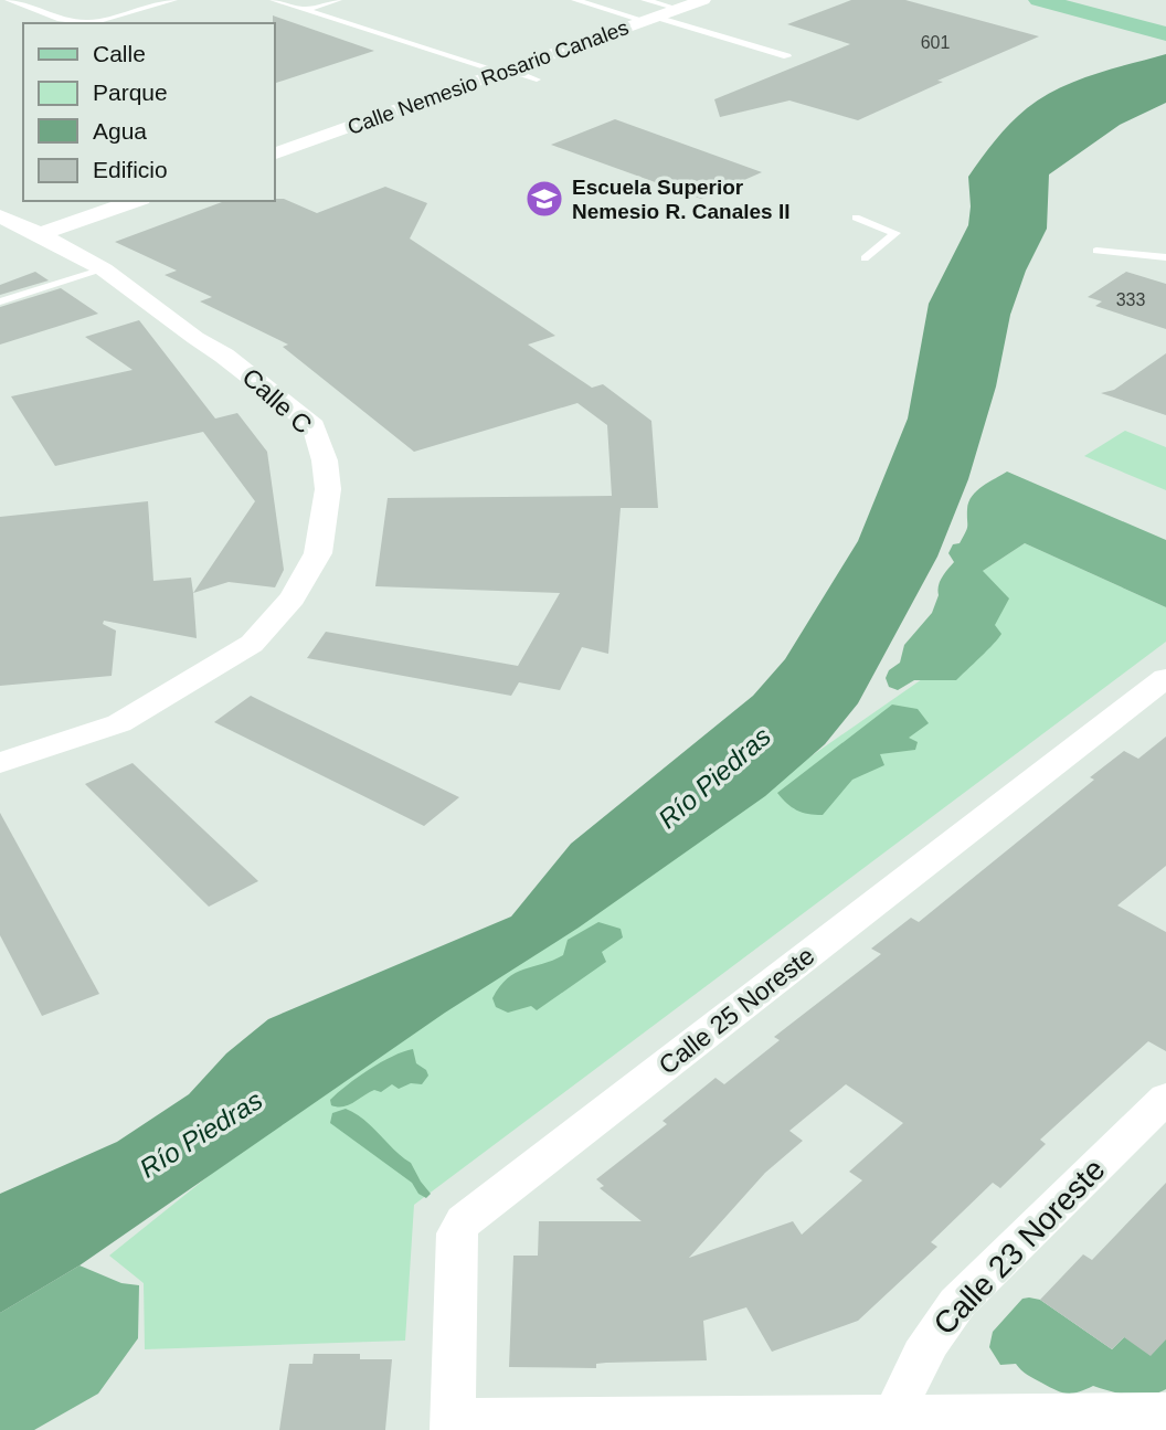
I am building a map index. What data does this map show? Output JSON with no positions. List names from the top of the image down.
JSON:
{
  "streets": {
    "street": [
      "Calle Nemesio Rosario Canales",
      "Calle C",
      "Calle 25 Noreste",
      "Calle 23 Noreste"
    ]
  },
  "water": ["Río Piedras"],
  "places": {
    "school or university": ["Escuela Superior Nemesio R. Canales II"]
  },
  "house_numbers": ["601", "333"],
  "legend": [
    "Calle",
    "Parque",
    "Agua",
    "Edificio"
  ]
}
